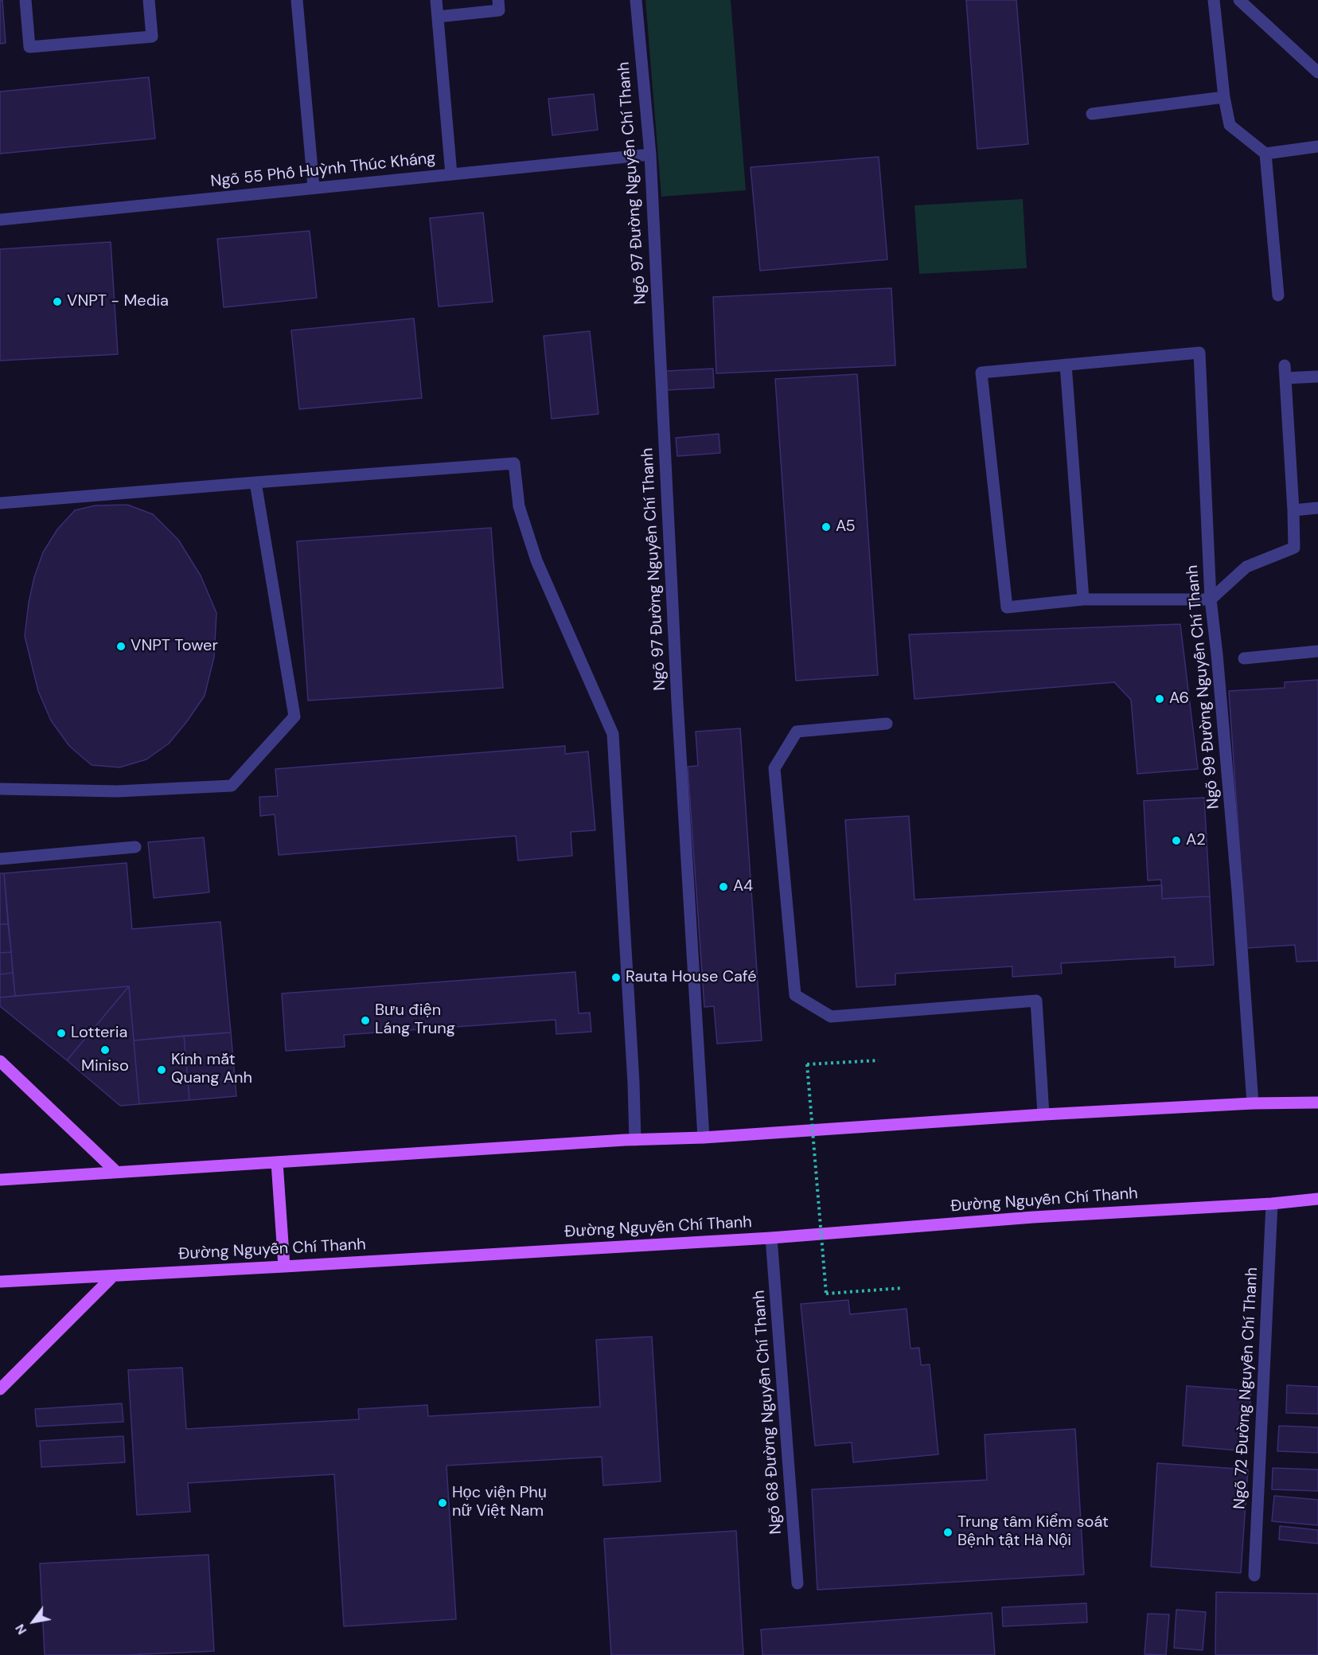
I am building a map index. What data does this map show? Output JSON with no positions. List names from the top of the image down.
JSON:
{
  "streets": {
    "main road": ["Đường Nguyễn Chí Thanh"],
    "lane": [
      "Ngõ 55 Phố Huỳnh Thúc Kháng",
      "Ngõ 97 Đường Nguyễn Chí Thanh",
      "Ngõ 99 Đường Nguyễn Chí Thanh",
      "Ngõ 72 Đường Nguyễn Chí Thanh",
      "Ngõ 68 Đường Nguyễn Chí Thanh"
    ]
  },
  "crossings": [
    ["Ngõ 55 Phố Huỳnh Thúc Kháng", "Ngõ 97 Đường Nguyễn Chí Thanh"],
    ["Đường Nguyễn Chí Thanh", "Ngõ 72 Đường Nguyễn Chí Thanh"],
    ["Đường Nguyễn Chí Thanh", "Ngõ 68 Đường Nguyễn Chí Thanh"]
  ],
  "places": [
    "VNPT - Media",
    "A5",
    "VNPT Tower",
    "A6",
    "A2",
    "A4",
    "Rauta House Café",
    "Bưu điện Láng Trung",
    "Lotteria",
    "Miniso",
    "Kính mắt Quang Anh",
    "Học viện Phụ nữ Việt Nam",
    "Trung tâm Kiểm soát Bệnh tật Hà Nội"
  ],
  "north": "bottom left"
}
